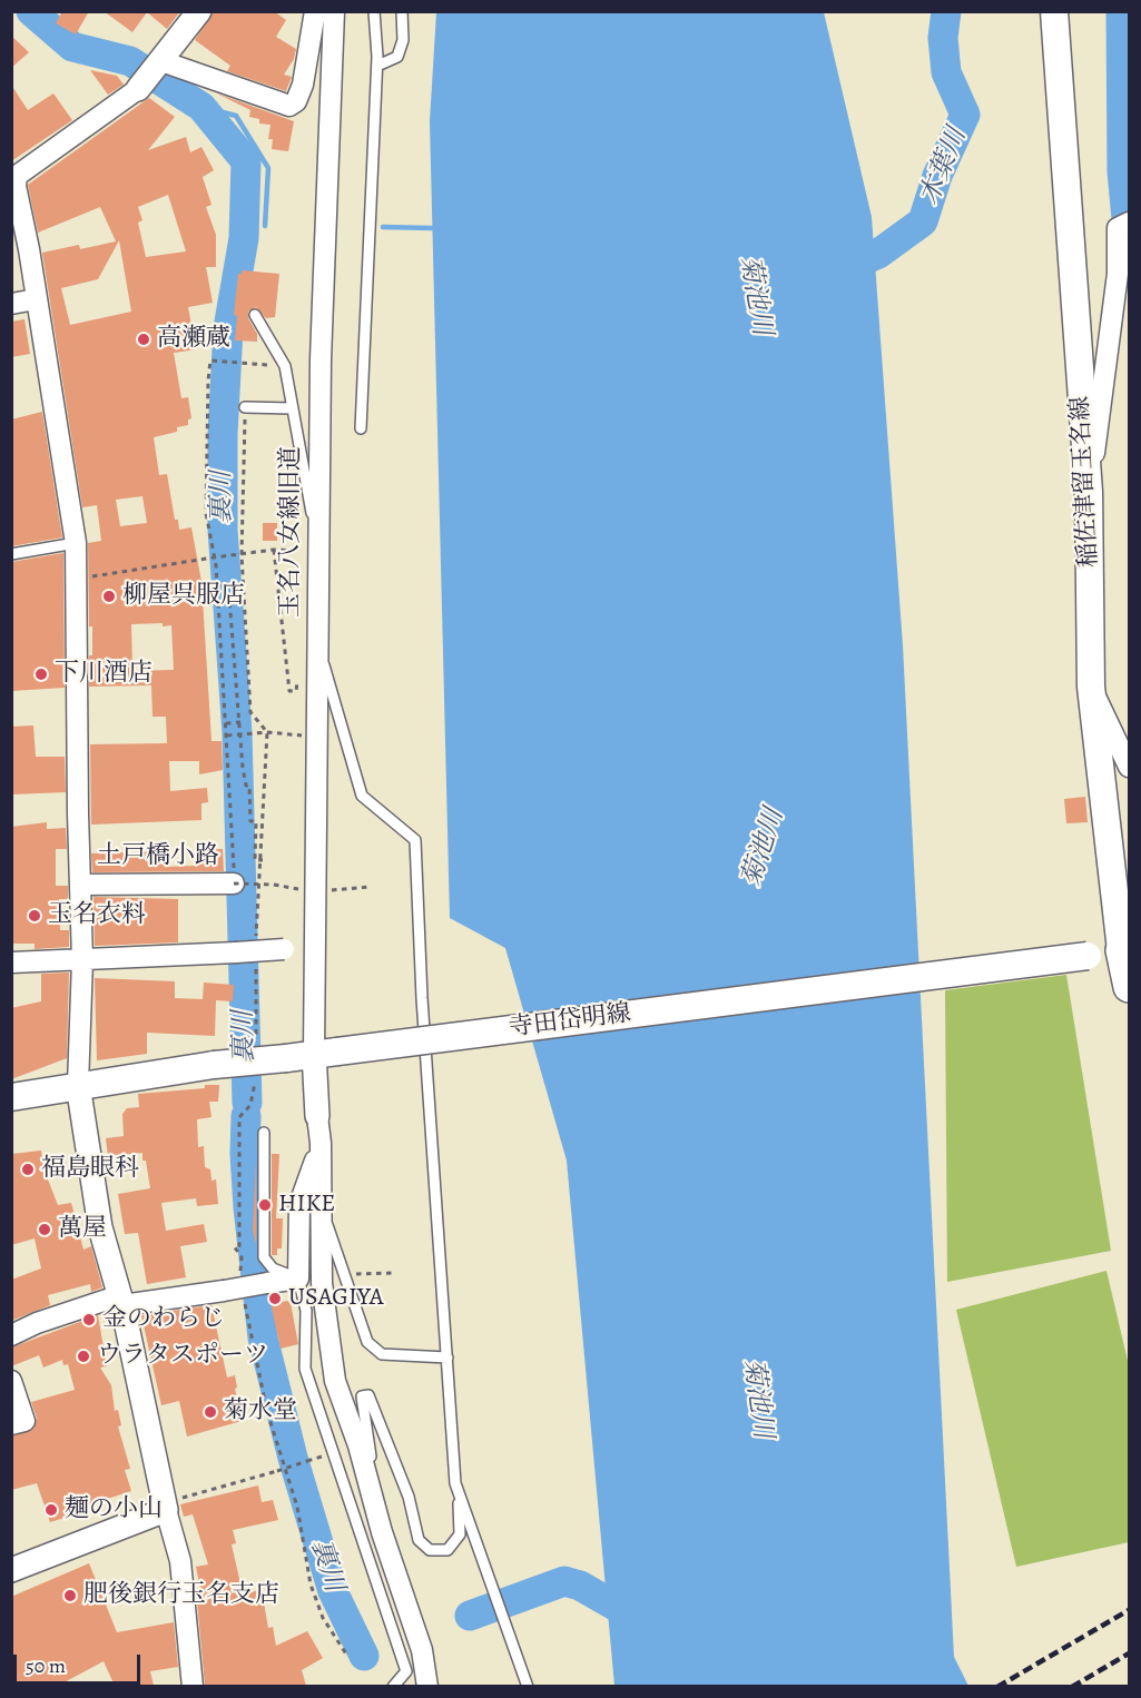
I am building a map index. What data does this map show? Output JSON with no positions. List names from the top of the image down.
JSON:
{
  "streets": {
    "main road": ["稲佐津留玉名線", "寺田岱明線"],
    "street": ["玉名八女線旧道", "土戸橋小路"]
  },
  "crossings": [
    ["稲佐津留玉名線", "寺田岱明線"],
    ["玉名八女線旧道", "寺田岱明線"]
  ],
  "water": ["木葉川", "菊池川", "裏川"],
  "places": [
    "高瀬蔵",
    "柳屋呉服店",
    "下川酒店",
    "玉名衣料",
    "福島眼科",
    "HIKE",
    "萬屋",
    "USAGIYA",
    "金のわらじ",
    "ウラタスポーツ",
    "菊水堂",
    "麺の小山",
    "肥後銀行玉名支店"
  ],
  "scale_bar": "50 m"
}
